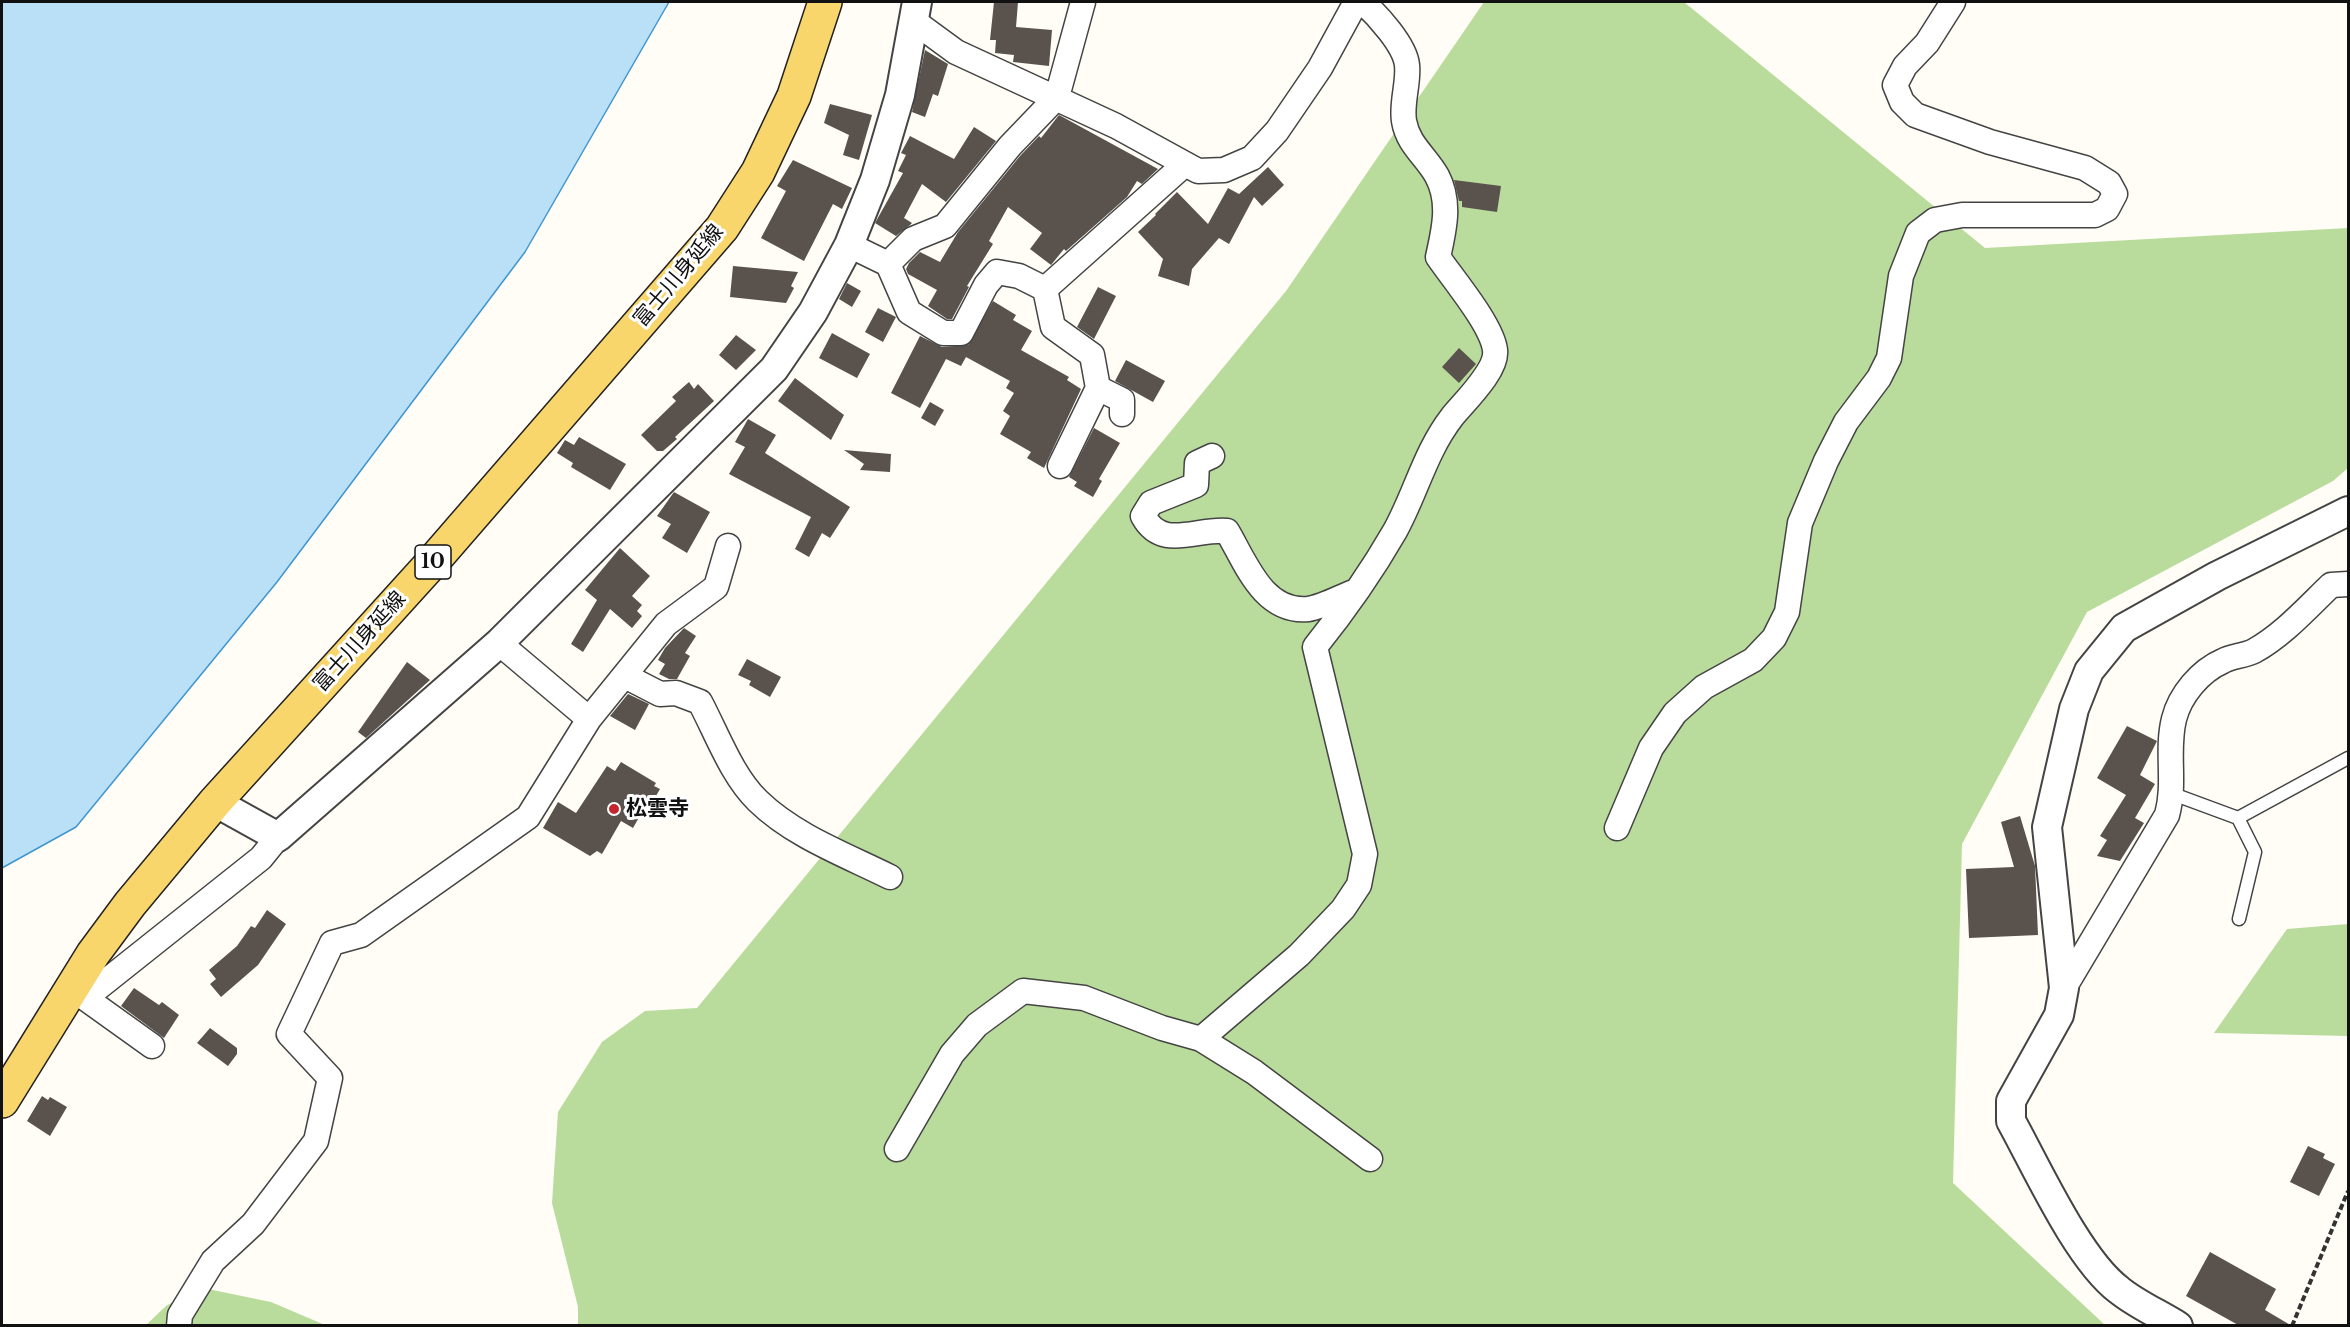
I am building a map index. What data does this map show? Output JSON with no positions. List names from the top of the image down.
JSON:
{
  "streets": {
    "main road": ["富士川身延線", "10"]
  },
  "places": ["松雲寺"]
}
